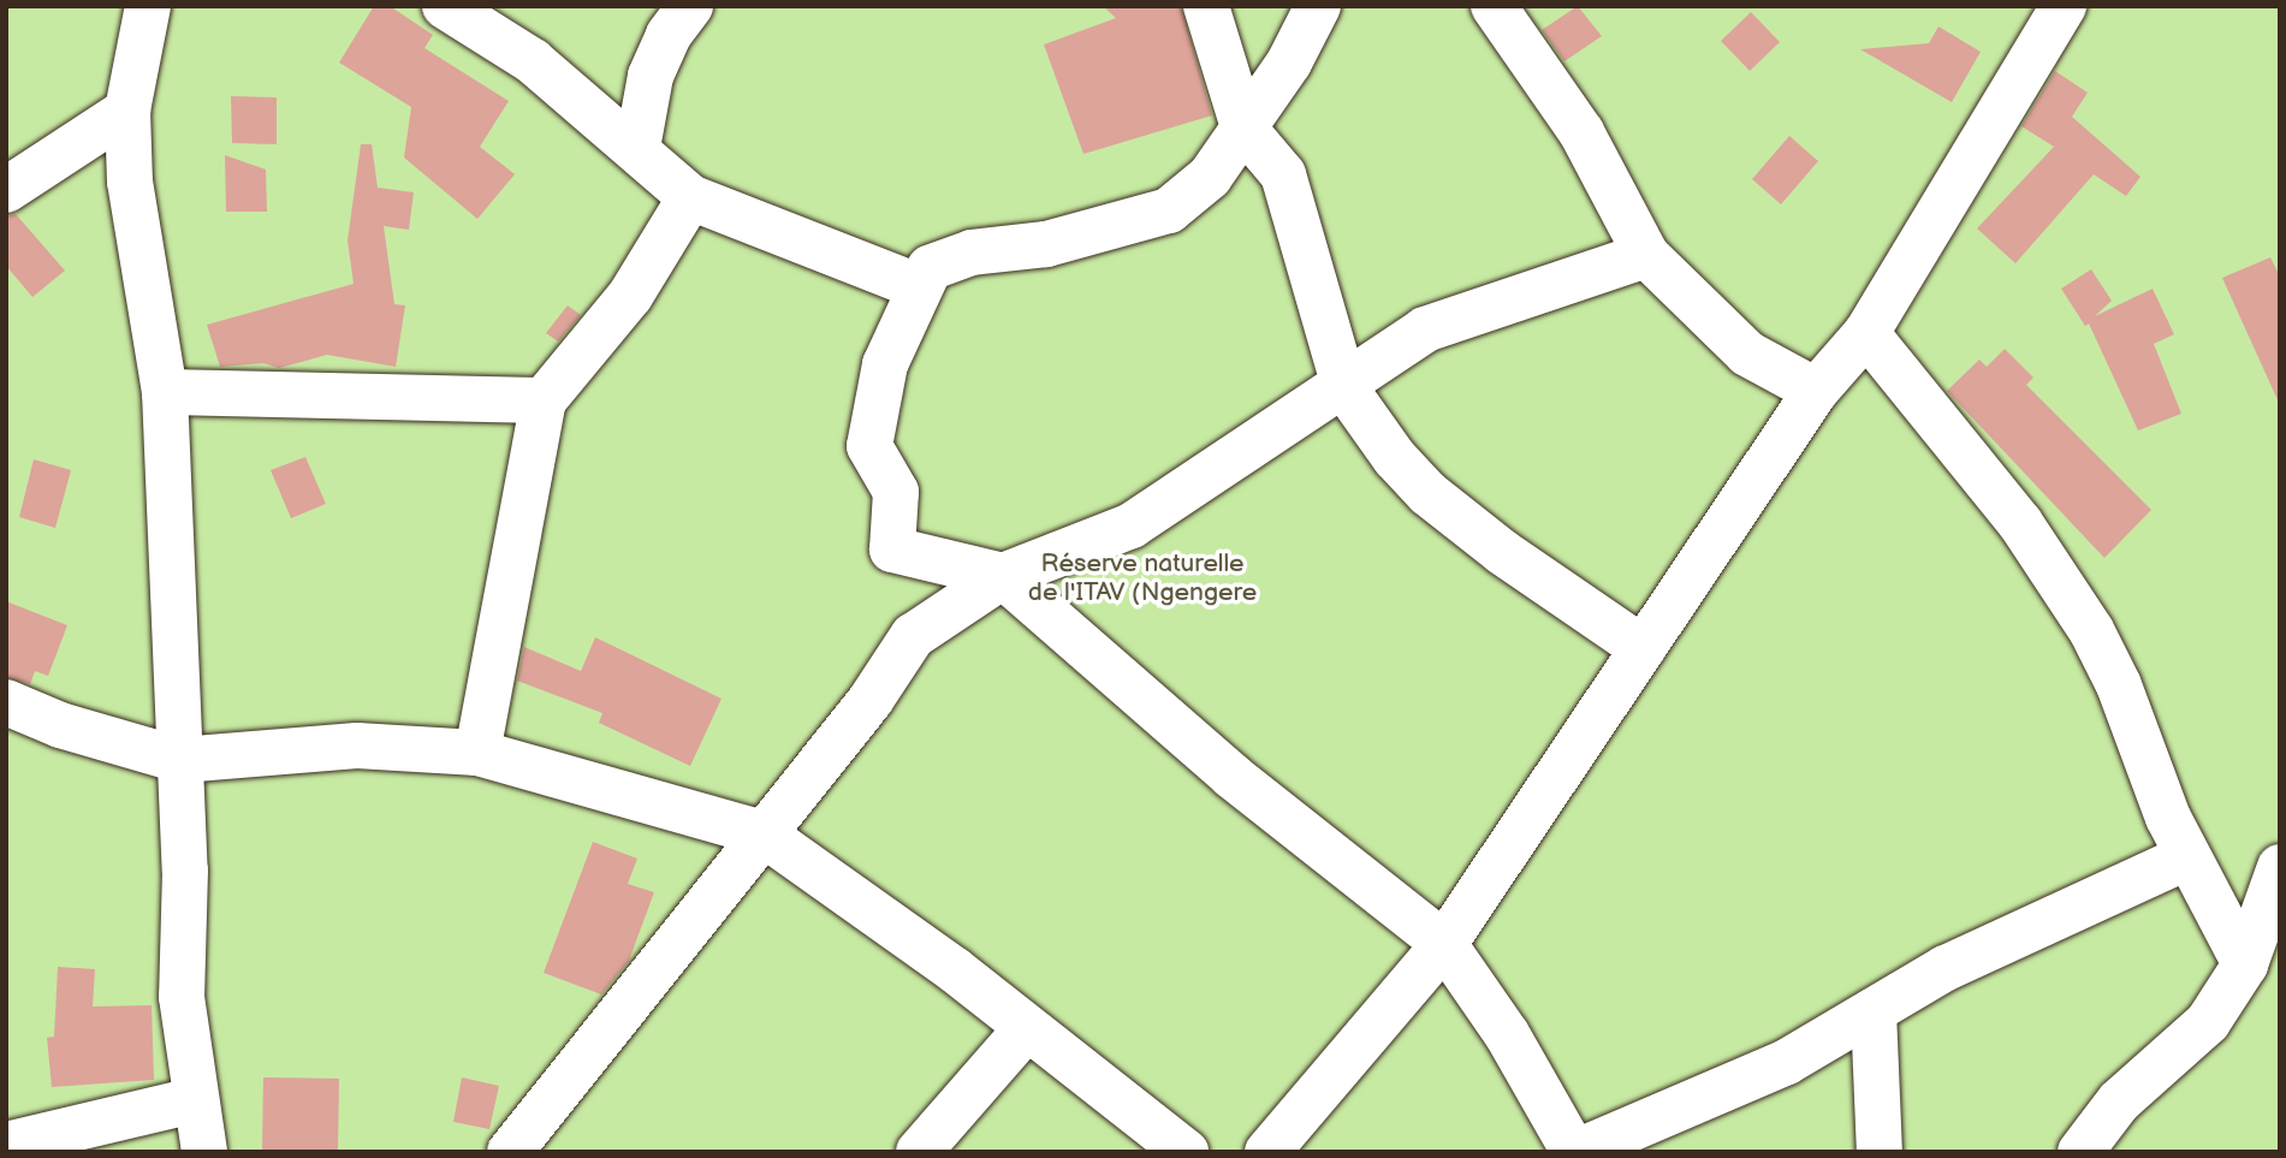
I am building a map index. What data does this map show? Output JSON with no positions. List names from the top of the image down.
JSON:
{
  "parks": ["Réserve naturelle de l'ITAV (Ngengere"]
}
